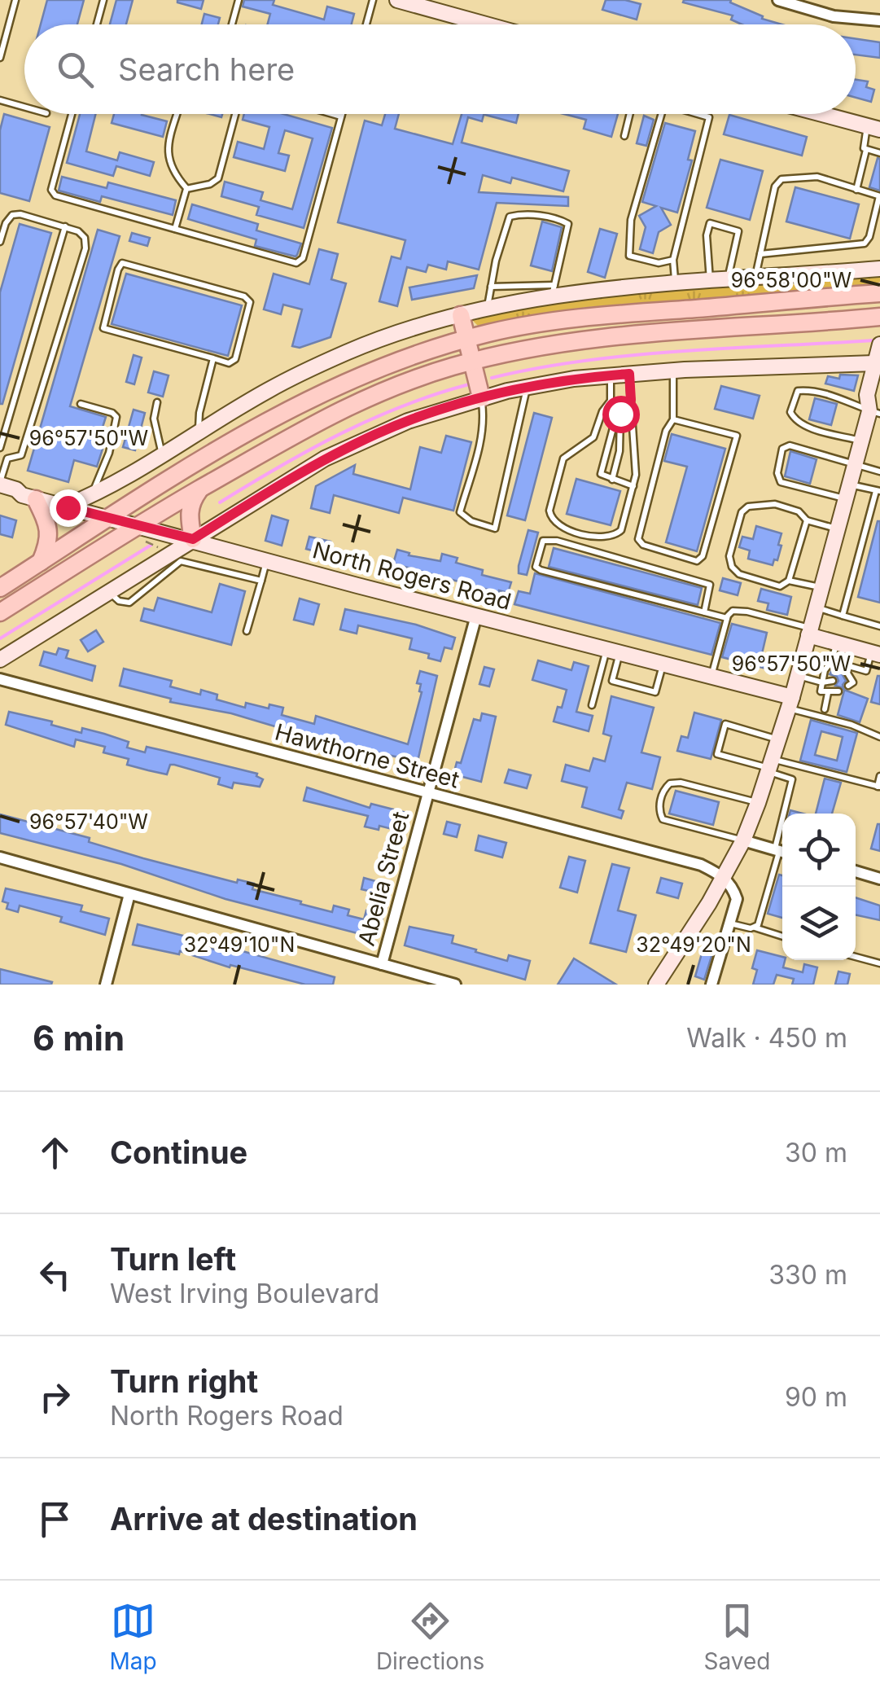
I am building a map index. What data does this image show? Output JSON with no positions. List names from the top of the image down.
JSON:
{
  "streets": {
    "street": ["North Rogers Road", "Hawthorne Street", "Abelia Street"]
  },
  "crossings": [
    ["North Rogers Road", "Abelia Street"],
    ["Hawthorne Street", "Abelia Street"]
  ],
  "page": {
    "search": "Search here",
    "heading": ["6 min", "Walk · 450 m"],
    "list": [
      ["Continue", "30 m"],
      ["Turn left", "West Irving Boulevard", "330 m"],
      ["Turn right", "North Rogers Road", "90 m"],
      "Arrive at destination"
    ],
    "nav": ["Map", "Directions", "Saved"]
  },
  "coordinates": [
    "96°58'00\"W",
    "96°57'50\"W",
    "96°57'40\"W",
    "32°49'10\"N",
    "32°49'20\"N"
  ]
}
